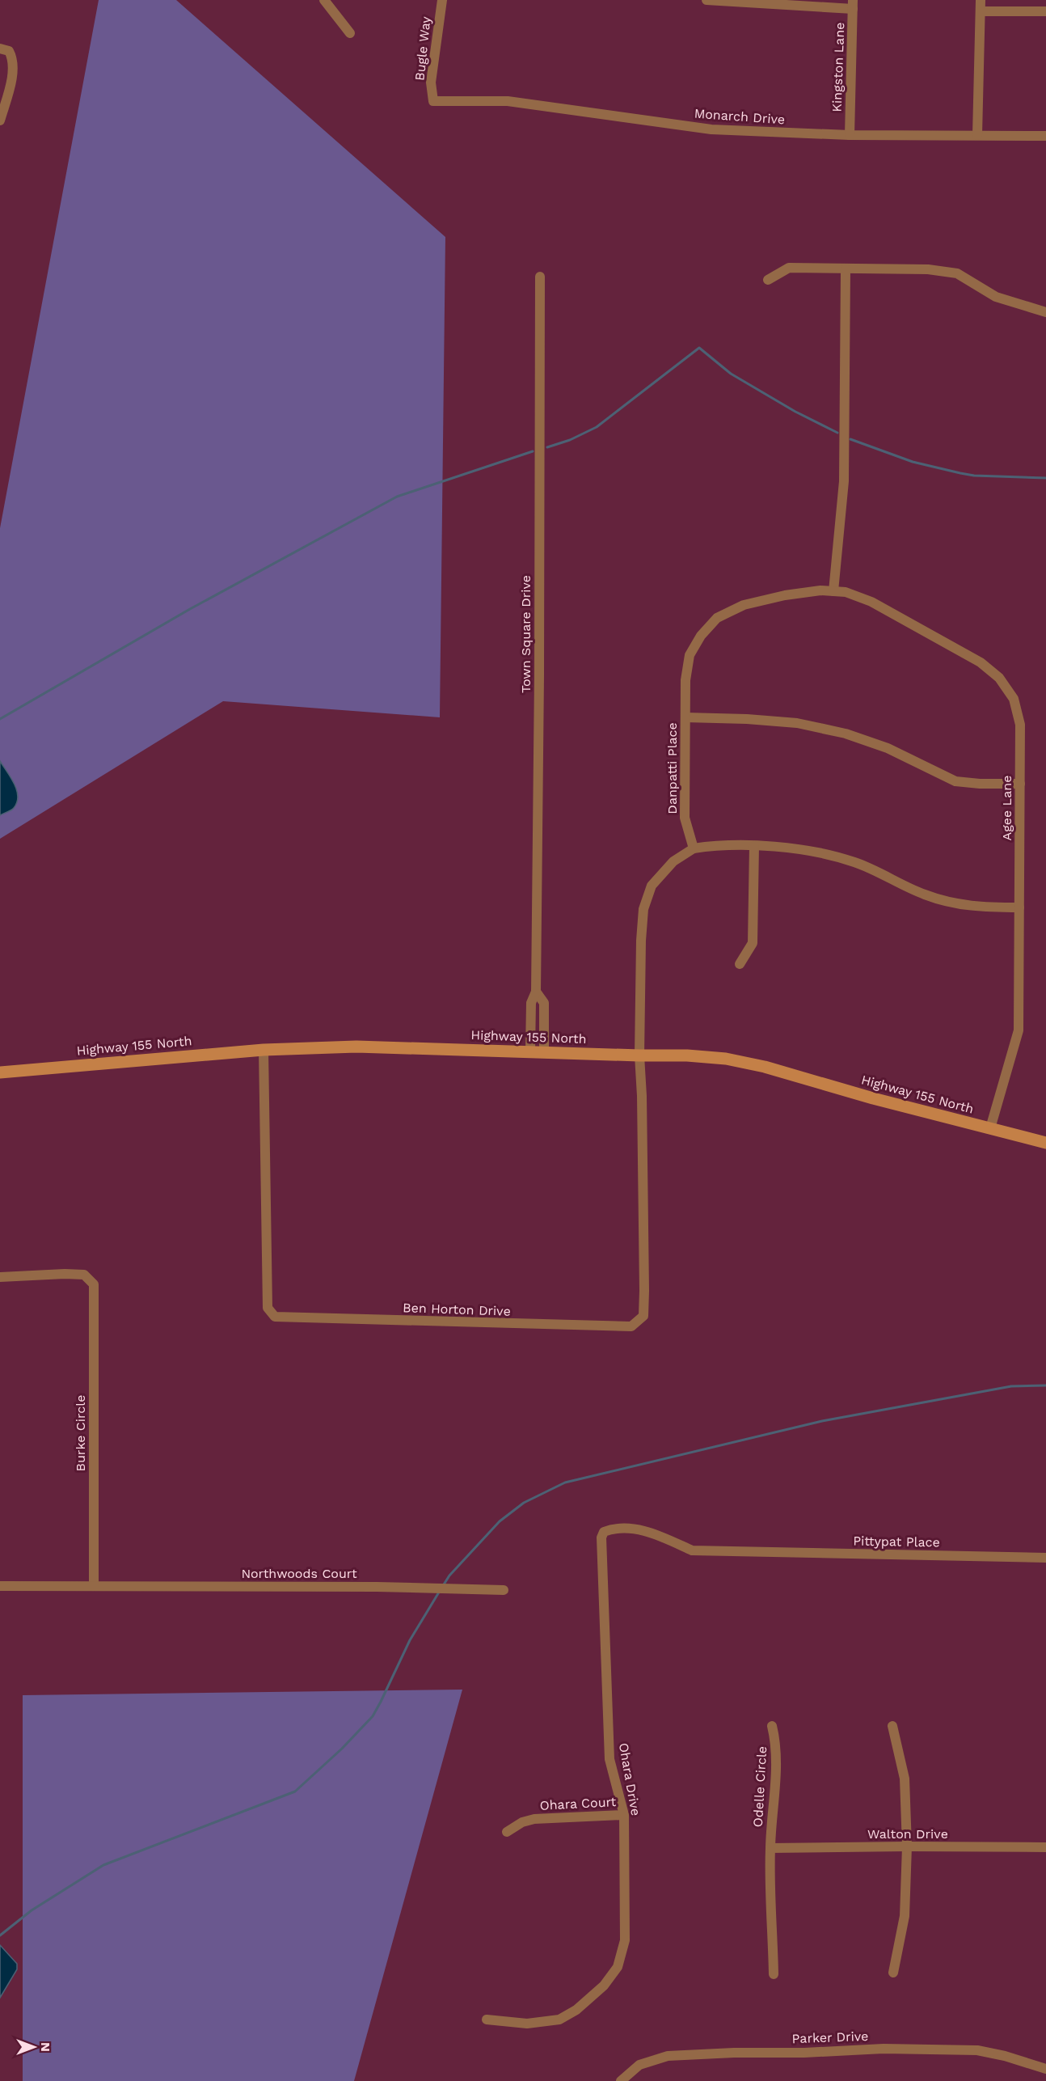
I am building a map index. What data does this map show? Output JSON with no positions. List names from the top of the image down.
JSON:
{
  "streets": {
    "main road": ["Highway 155 North"],
    "street": [
      "Bugle Way",
      "Kingston Lane",
      "Monarch Drive",
      "Town Square Drive",
      "Danpatti Place",
      "Agee Lane",
      "Ben Horton Drive",
      "Burke Circle",
      "Pittypat Place",
      "Northwoods Court",
      "Ohara Drive",
      "Odelle Circle",
      "Ohara Court",
      "Walton Drive",
      "Parker Drive"
    ]
  },
  "crossings": [
    ["Bugle Way", "Monarch Drive"],
    ["Kingston Lane", "Monarch Drive"],
    ["Town Square Drive", "Highway 155 North"],
    ["Danpatti Place", "Agee Lane"],
    ["Agee Lane", "Highway 155 North"],
    ["Highway 155 North", "Ben Horton Drive"],
    ["Burke Circle", "Northwoods Court"],
    ["Pittypat Place", "Ohara Drive"],
    ["Ohara Drive", "Ohara Court"],
    ["Odelle Circle", "Walton Drive"]
  ],
  "north": "right"
}
